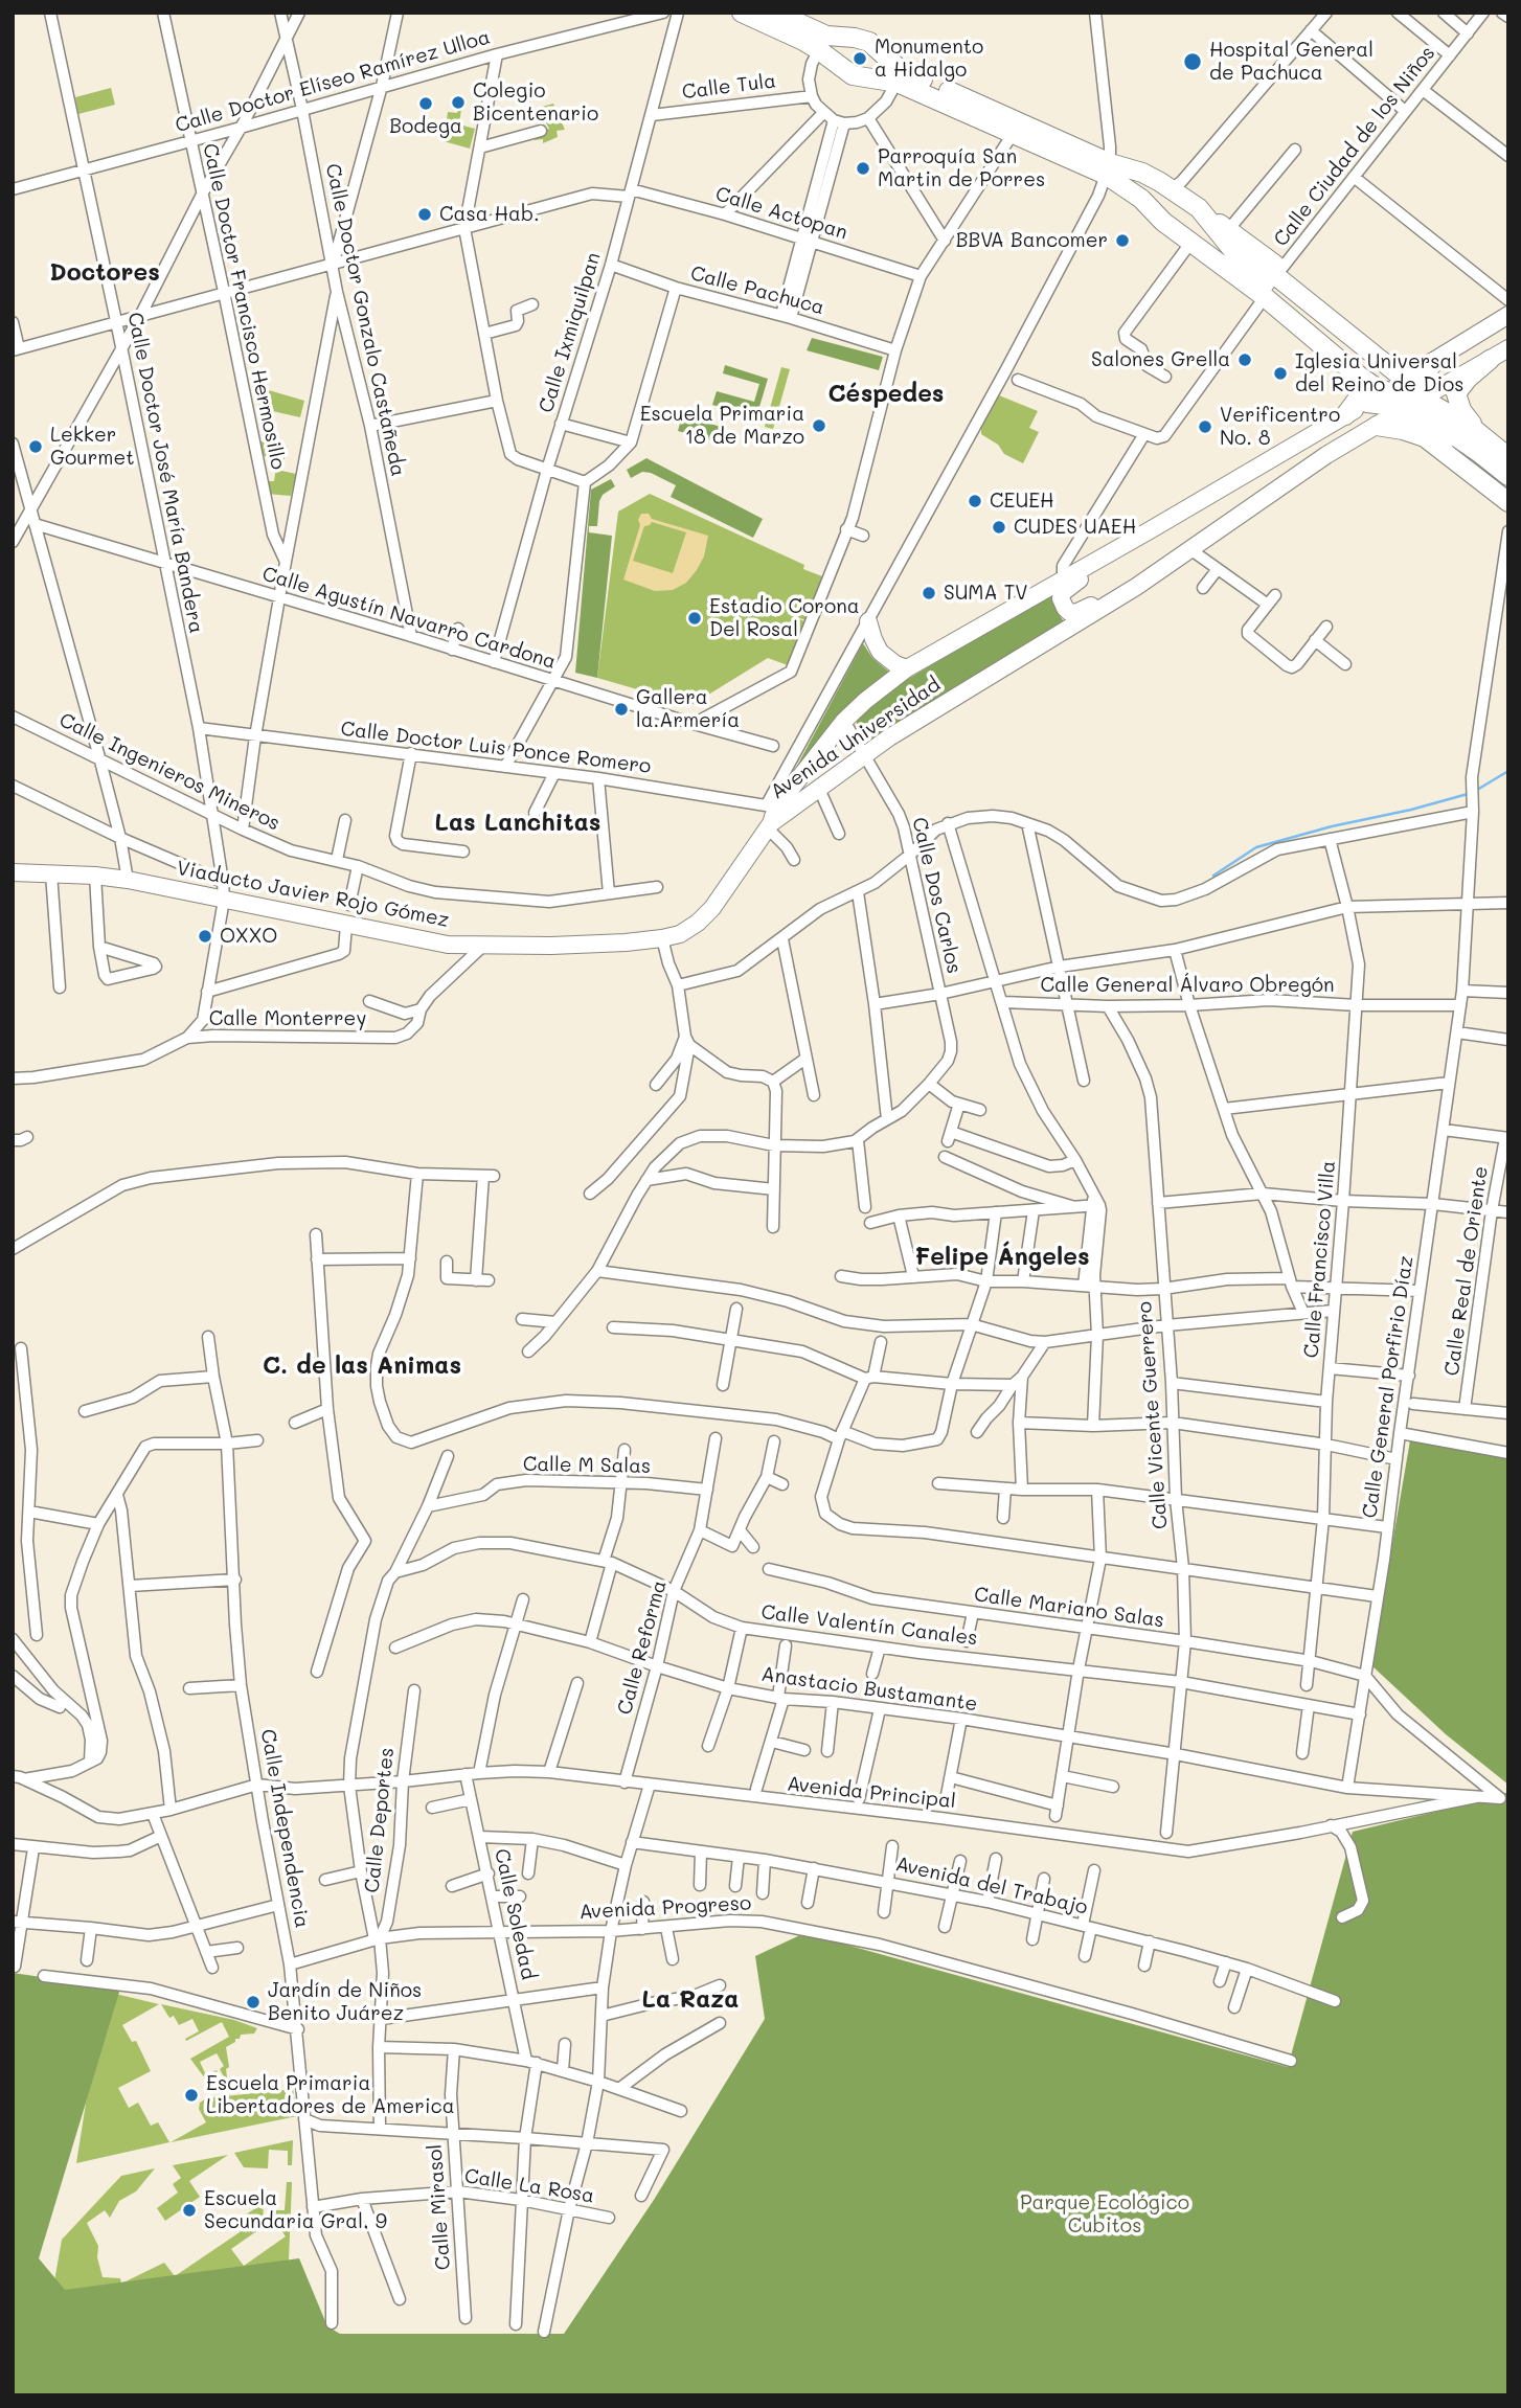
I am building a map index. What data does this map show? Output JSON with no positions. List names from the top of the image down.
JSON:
{
  "streets": {
    "main road": ["Avenida Universidad", "Viaducto Javier Rojo Gómez"],
    "street": [
      "Calle Doctor Elíseo Ramírez Ulloa",
      "Calle Tula",
      "Calle Ciudad de los Niños",
      "Calle Actopan",
      "Calle Pachuca",
      "Calle Doctor Francisco Hermosillo",
      "Calle Doctor Gonzalo Castañeda",
      "Calle Ixmiquilpan",
      "Calle Doctor José María Bandera",
      "Calle Agustín Navarro Cardona",
      "Calle Doctor Luis Ponce Romero",
      "Calle Ingenieros Mineros",
      "Calle Dos Carlos",
      "Calle General Álvaro Obregón",
      "Calle Monterrey",
      "Calle Francisco Villa",
      "Calle Real de Oriente",
      "Calle General Porfirio Díaz",
      "Calle Vicente Guerrero",
      "Calle M Salas",
      "Calle Mariano Salas",
      "Calle Valentín Canales",
      "Calle Reforma",
      "Anastacio Bustamante",
      "Avenida Principal",
      "Calle Deportes",
      "Calle Independencia",
      "Avenida del Trabajo",
      "Avenida Progreso",
      "Calle Soledad",
      "Calle La Rosa",
      "Calle Mirasol"
    ]
  },
  "crossings": [
    ["Calle Doctor Elíseo Ramírez Ulloa", "Calle Doctor Francisco Hermosillo"],
    ["Calle Doctor Elíseo Ramírez Ulloa", "Calle Doctor Gonzalo Castañeda"],
    ["Calle Doctor Elíseo Ramírez Ulloa", "Calle Doctor José María Bandera"],
    ["Calle Tula", "Calle Ixmiquilpan"],
    ["Calle Actopan", "Calle Doctor Francisco Hermosillo"],
    ["Calle Actopan", "Calle Doctor Gonzalo Castañeda"],
    ["Calle Actopan", "Calle Ixmiquilpan"],
    ["Calle Actopan", "Calle Doctor José María Bandera"],
    ["Calle Pachuca", "Calle Ixmiquilpan"],
    ["Calle Doctor Gonzalo Castañeda", "Calle Agustín Navarro Cardona"],
    ["Calle Ixmiquilpan", "Calle Agustín Navarro Cardona"],
    ["Calle Doctor José María Bandera", "Calle Agustín Navarro Cardona"],
    ["Calle Doctor José María Bandera", "Calle Doctor Luis Ponce Romero"],
    ["Calle Doctor José María Bandera", "Calle Ingenieros Mineros"],
    ["Calle Doctor José María Bandera", "Viaducto Javier Rojo Gómez"],
    ["Calle Doctor José María Bandera", "Calle Monterrey"],
    ["Avenida Universidad", "Calle Doctor Luis Ponce Romero"],
    ["Avenida Universidad", "Viaducto Javier Rojo Gómez"],
    ["Avenida Universidad", "Calle Dos Carlos"],
    ["Calle Doctor Luis Ponce Romero", "Viaducto Javier Rojo Gómez"],
    ["Viaducto Javier Rojo Gómez", "Calle Monterrey"],
    ["Calle General Álvaro Obregón", "Calle Francisco Villa"],
    ["Calle General Álvaro Obregón", "Calle General Porfirio Díaz"],
    ["Calle General Álvaro Obregón", "Calle Vicente Guerrero"],
    ["Calle Francisco Villa", "Calle Mariano Salas"],
    ["Calle General Porfirio Díaz", "Calle Mariano Salas"],
    ["Calle General Porfirio Díaz", "Calle Valentín Canales"],
    ["Calle General Porfirio Díaz", "Anastacio Bustamante"],
    ["Calle General Porfirio Díaz", "Avenida Principal"],
    ["Calle Vicente Guerrero", "Calle Mariano Salas"],
    ["Calle Vicente Guerrero", "Calle Valentín Canales"],
    ["Calle Vicente Guerrero", "Anastacio Bustamante"],
    ["Calle M Salas", "Calle Reforma"],
    ["Calle Mariano Salas", "Avenida Principal"],
    ["Calle Valentín Canales", "Calle Reforma"],
    ["Calle Reforma", "Anastacio Bustamante"],
    ["Calle Reforma", "Avenida Principal"],
    ["Anastacio Bustamante", "Avenida Principal"],
    ["Avenida Principal", "Calle Deportes"],
    ["Avenida Principal", "Calle Independencia"],
    ["Avenida Principal", "Calle Soledad"],
    ["Calle Deportes", "Avenida Progreso"],
    ["Calle Independencia", "Avenida Progreso"],
    ["Calle Independencia", "Calle La Rosa"],
    ["Avenida Progreso", "Calle Soledad"],
    ["Calle Soledad", "Calle La Rosa"],
    ["Calle La Rosa", "Calle Mirasol"]
  ],
  "districts": [
    "Doctores",
    "Céspedes",
    "Las Lanchitas",
    "Felipe Ángeles",
    "C. de las Animas",
    "La Raza"
  ],
  "parks": ["Parque Ecológico Cubitos"],
  "places": [
    "Monumento a Hidalgo",
    "Hospital General de Pachuca",
    "Colegio Bicentenario",
    "Bodega",
    "Parroquía San Martin de Porres",
    "Casa Hab.",
    "BBVA Bancomer",
    "Salones Grella",
    "Iglesia Universal del Reino de Dios",
    "Escuela Primaria 18 de Marzo",
    "Verificentro No. 8",
    "Lekker Gourmet",
    "CEUEH",
    "CUDES UAEH",
    "SUMA TV",
    "Estadio Corona Del Rosal",
    "Gallera la.Armería",
    "OXXO",
    "Jardín de Niños Benito Juárez",
    "Escuela Primaria Libertadores de America",
    "Escuela Secundaria Gral. 9"
  ]
}
